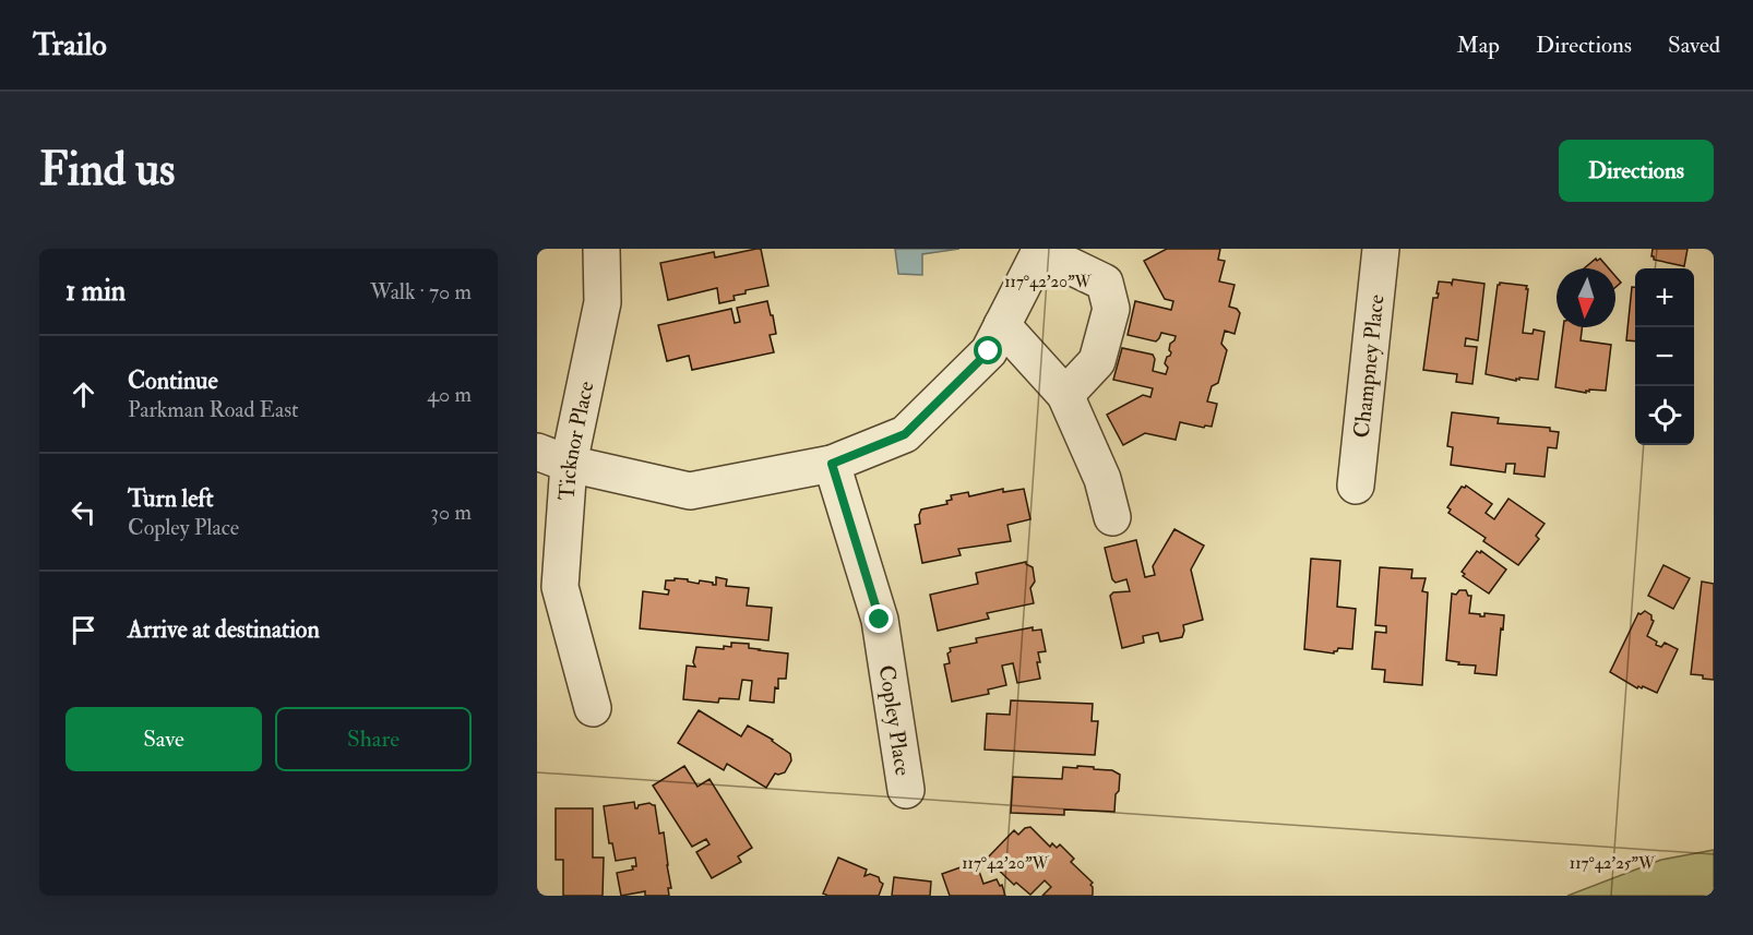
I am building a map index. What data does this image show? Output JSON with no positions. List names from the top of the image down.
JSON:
{
  "streets": {
    "street": ["Champney Place", "Ticknor Place", "Copley Place"]
  },
  "north": "bottom",
  "page": {
    "header": "Trailo",
    "nav": ["Map", "Directions", "Saved"],
    "buttons": [
      "Directions",
      ["Save", "Share"]
    ],
    "title": "Find us",
    "heading": ["1 min", "Walk · 70 m"],
    "map_buttons": ["+", "−"],
    "list": [
      ["Continue", "Parkman Road East", "40 m"],
      ["Turn left", "Copley Place", "30 m"],
      "Arrive at destination"
    ]
  },
  "coordinates": ["117°42'20\"W", "117°42'25\"W"]
}
